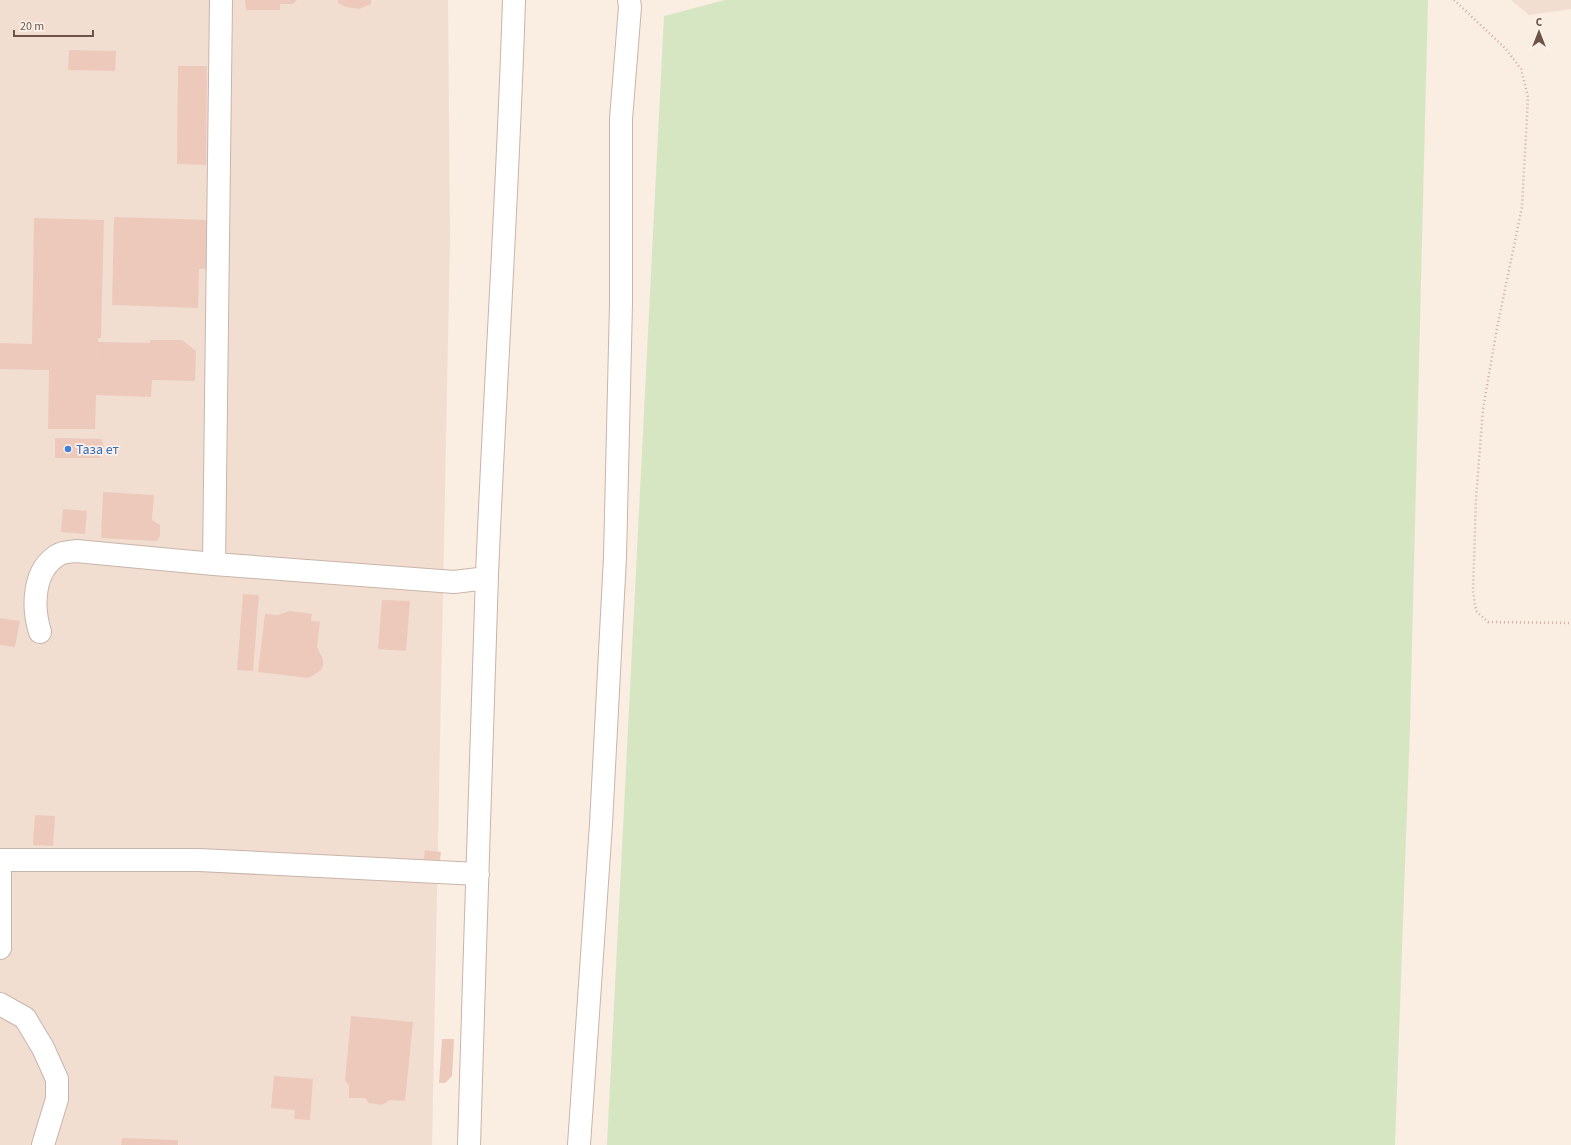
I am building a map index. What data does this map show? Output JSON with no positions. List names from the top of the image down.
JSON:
{
  "places": ["Таза ет"],
  "scale_bar": "20 m",
  "north": "top"
}
